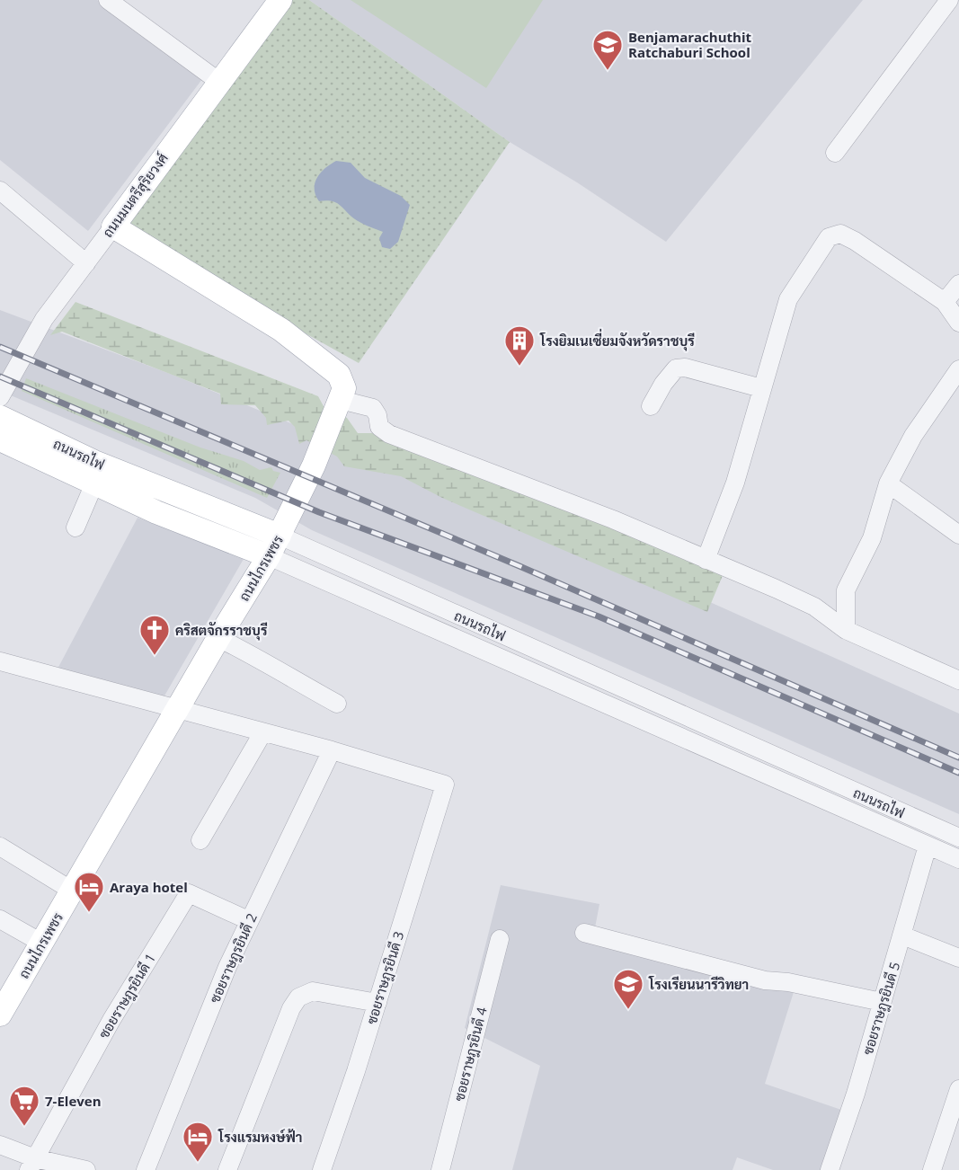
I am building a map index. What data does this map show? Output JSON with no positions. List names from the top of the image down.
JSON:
{
  "streets": {
    "main road": ["ถนนมนตรีสุริยวงศ์", "ถนนรถไฟ", "ถนนไกรเพชร"],
    "street": [
      "ซอยราษฎรยินดี 2",
      "ซอยราษฎรยินดี 3",
      "ซอยราษฎรยินดี 1",
      "ซอยราษฎรยินดี 5",
      "ซอยราษฎรยินดี 4"
    ]
  },
  "crossings": [
    ["ถนนมนตรีสุริยวงศ์", "ถนนไกรเพชร"],
    ["ถนนรถไฟ", "ถนนไกรเพชร"],
    ["ถนนรถไฟ", "ซอยราษฎรยินดี 5"],
    ["ซอยราษฎรยินดี 2", "ซอยราษฎรยินดี 3"],
    ["ซอยราษฎรยินดี 2", "ซอยราษฎรยินดี 1"]
  ],
  "places": {
    "school or university": ["Benjamarachuthit Ratchaburi School", "โรงเรียนนารีวิทยา"],
    "building": ["โรงยิมเนเซี่ยมจังหวัดราชบุรี"],
    "church": ["คริสตจักรราชบุรี"],
    "hotel": ["Araya hotel", "โรงแรมหงษ์ฟ้า"],
    "supermarket": ["7-Eleven"]
  }
}
